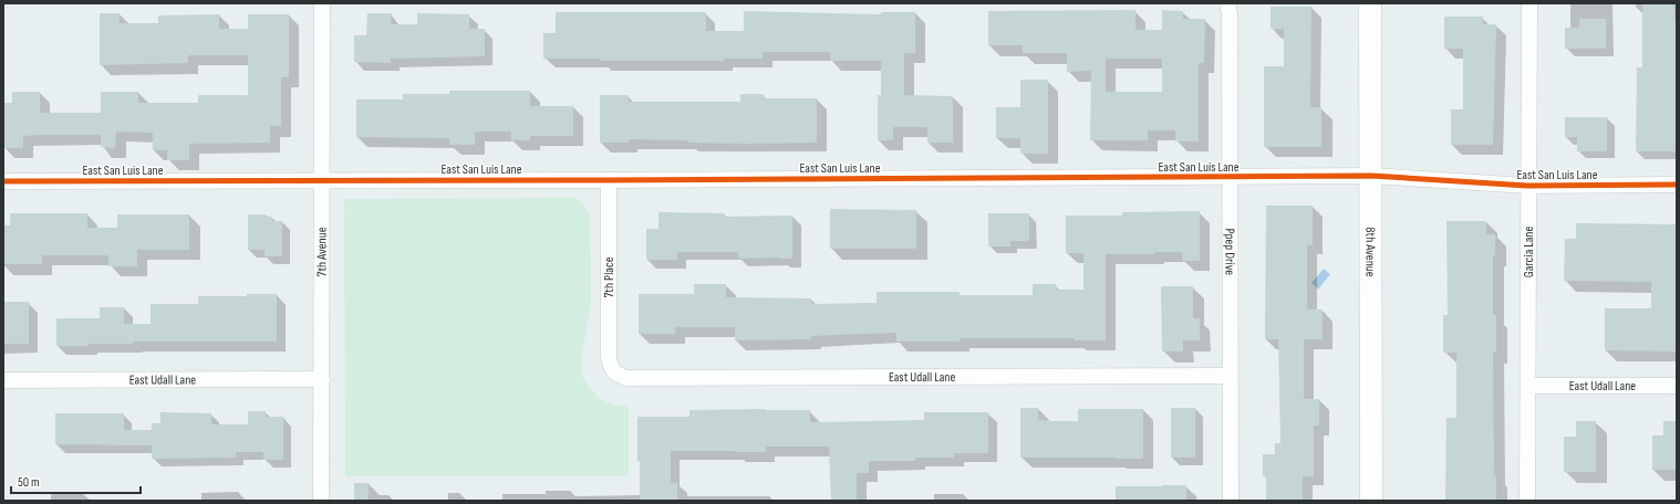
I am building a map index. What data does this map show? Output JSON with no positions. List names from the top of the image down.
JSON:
{
  "streets": {
    "main road": ["8th Avenue"],
    "street": [
      "East San Luis Lane",
      "7th Avenue",
      "Ppep Drive",
      "Garcia Lane",
      "7th Place",
      "East Udall Lane"
    ]
  },
  "crossings": [
    ["East San Luis Lane", "7th Avenue"],
    ["East San Luis Lane", "Ppep Drive"],
    ["East San Luis Lane", "8th Avenue"],
    ["East San Luis Lane", "Garcia Lane"],
    ["East San Luis Lane", "7th Place"],
    ["7th Avenue", "East Udall Lane"],
    ["Ppep Drive", "East Udall Lane"],
    ["Garcia Lane", "East Udall Lane"],
    ["7th Place", "East Udall Lane"]
  ],
  "scale_bar": "50 m"
}
